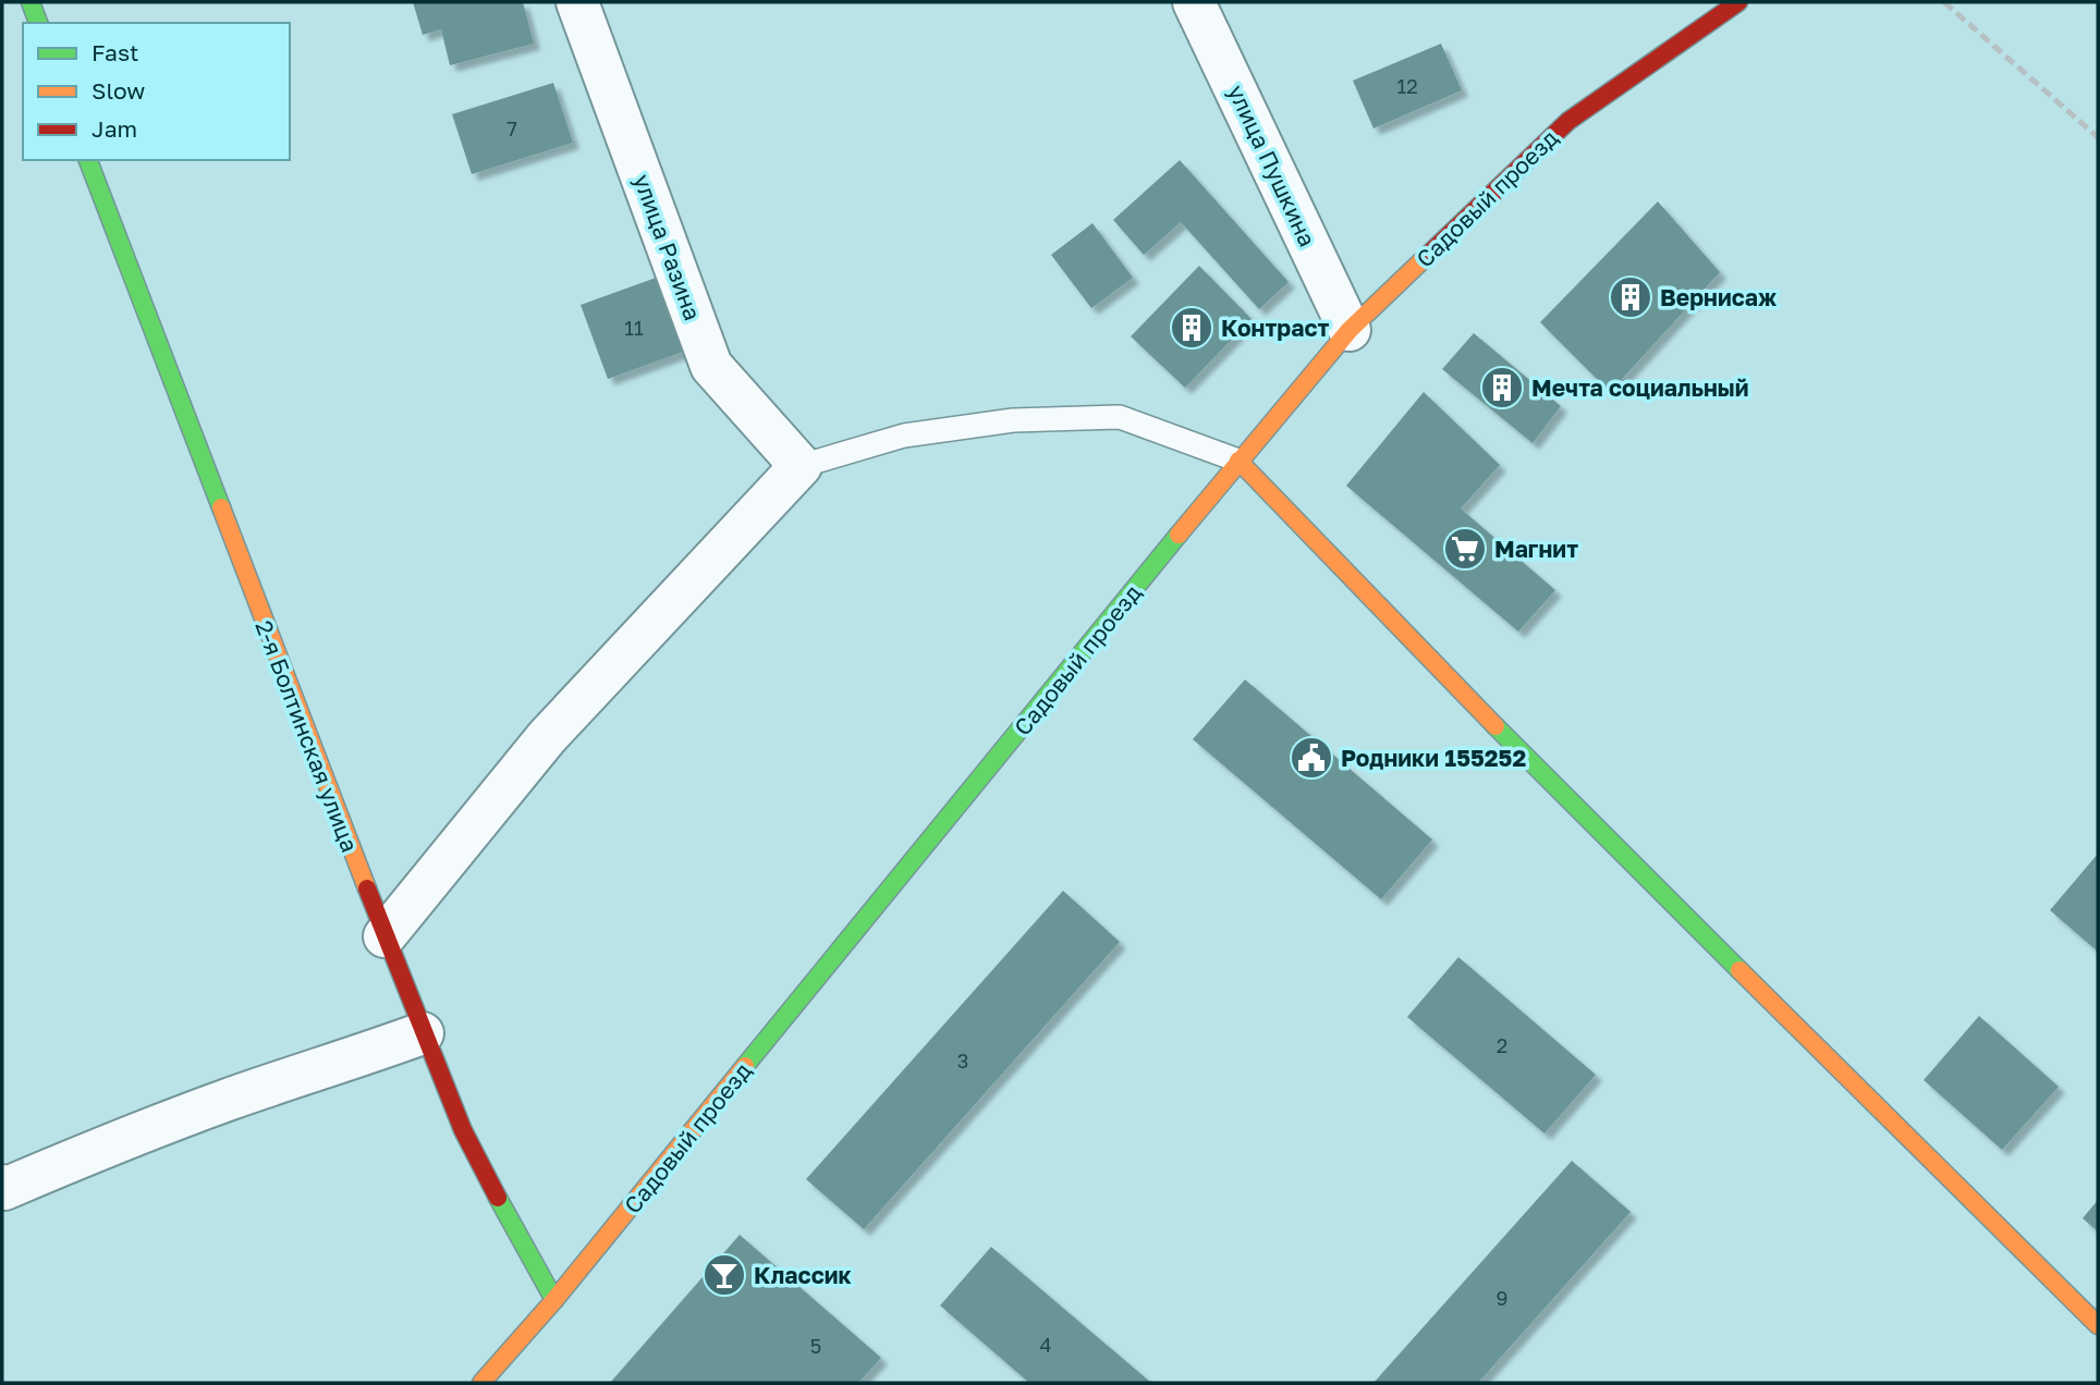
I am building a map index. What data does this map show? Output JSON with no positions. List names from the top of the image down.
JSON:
{
  "streets": {
    "street": [
      "улица Пушкина",
      "Садовый проезд",
      "улица Разина",
      "2-я Болтинская улица"
    ]
  },
  "crossings": [
    ["улица Пушкина", "Садовый проезд"],
    ["Садовый проезд", "2-я Болтинская улица"]
  ],
  "places": {
    "building": ["Вернисаж", "Контраст", "Мечта социальный"],
    "supermarket": ["Магнит"],
    "public building": ["Родники 155252"],
    "bar": ["Классик"]
  },
  "house_numbers": [
    "12",
    "7",
    "11",
    "2",
    "3",
    "9",
    "4",
    "5"
  ],
  "legend": ["Fast", "Slow", "Jam"]
}
